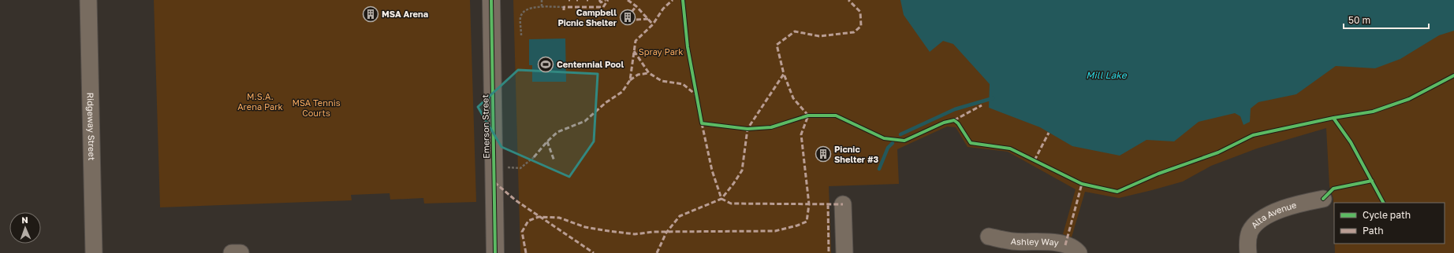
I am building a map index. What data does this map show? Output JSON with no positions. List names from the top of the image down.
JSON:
{
  "streets": {
    "main road": ["Emerson Street"],
    "street": ["Ridgeway Street", "Alta Avenue", "Ashley Way"]
  },
  "water": ["Mill Lake"],
  "parks": ["Spray Park", "M.S.A. Arena Park", "MSA Tennis Courts"],
  "places": {
    "building": ["MSA Arena", "Campbell Picnic Shelter", "Picnic Shelter #3"],
    "sports": ["Centennial Pool"]
  },
  "legend": ["Cycle path", "Path"],
  "scale_bar": "50 m",
  "north": "top"
}
